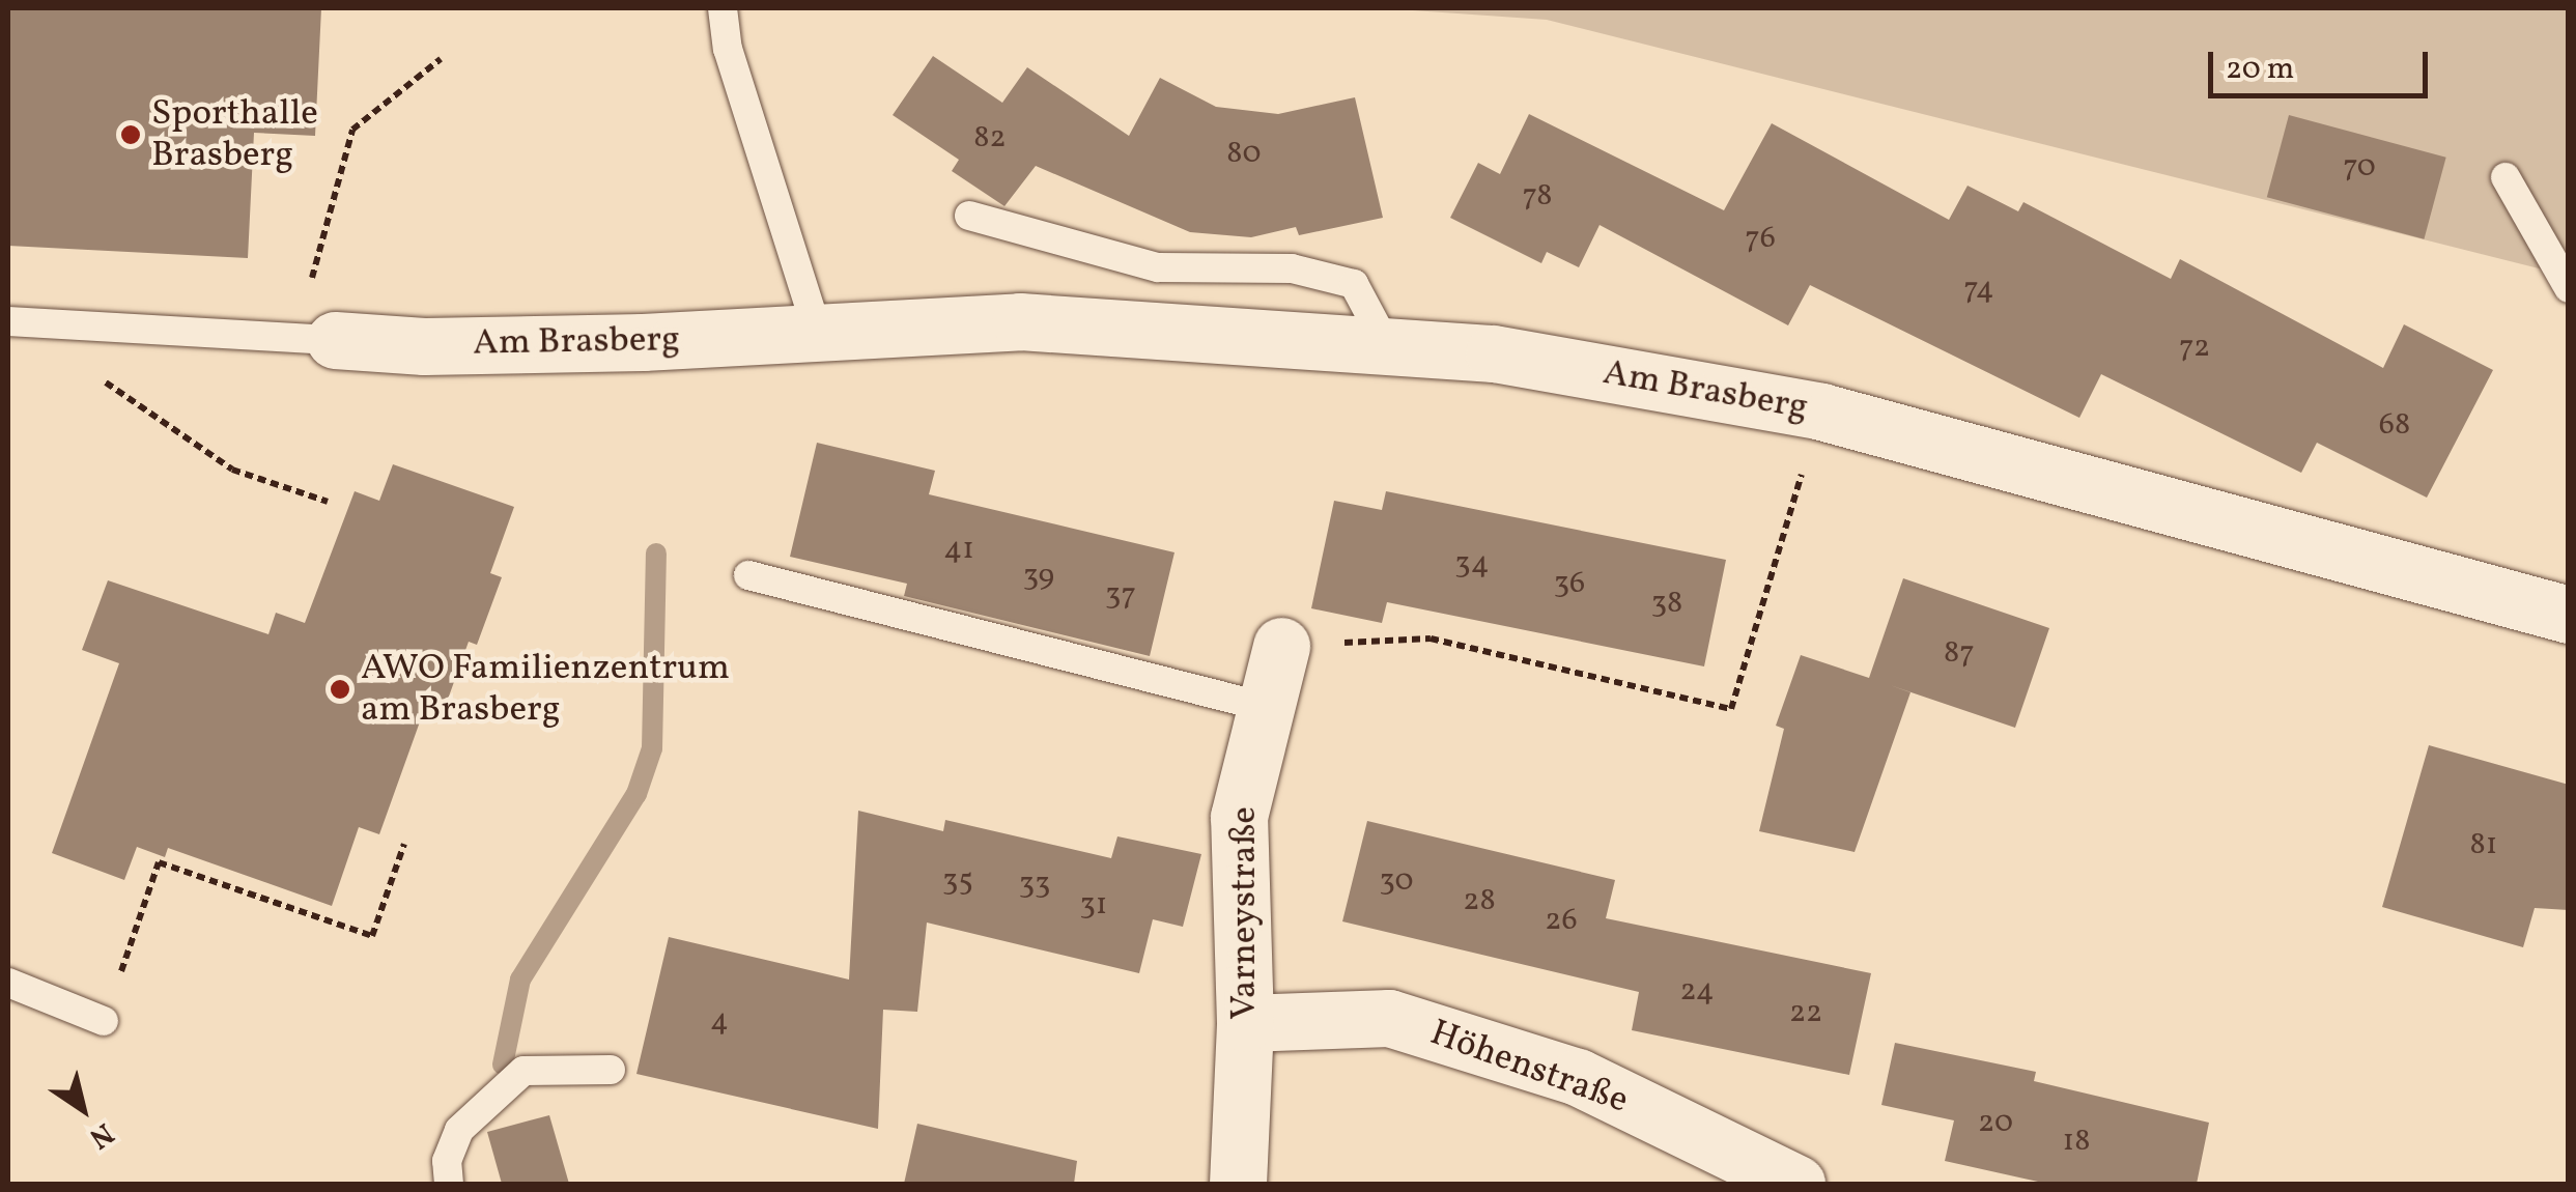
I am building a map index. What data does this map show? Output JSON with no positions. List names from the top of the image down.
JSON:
{
  "streets": {
    "street": ["Am Brasberg", "Varneystraße", "Höhenstraße"]
  },
  "crossings": [
    ["Varneystraße", "Höhenstraße"]
  ],
  "places": ["Sporthalle Brasberg", "AWO Familienzentrum am Brasberg"],
  "house_numbers": [
    "82",
    "80",
    "70",
    "78",
    "76",
    "74",
    "72",
    "68",
    "41",
    "34",
    "39",
    "36",
    "37",
    "38",
    "87",
    "81",
    "35",
    "30",
    "33",
    "28",
    "31",
    "26",
    "24",
    "22",
    "4",
    "20",
    "18"
  ],
  "scale_bar": "20 m",
  "north": "bottom right"
}
